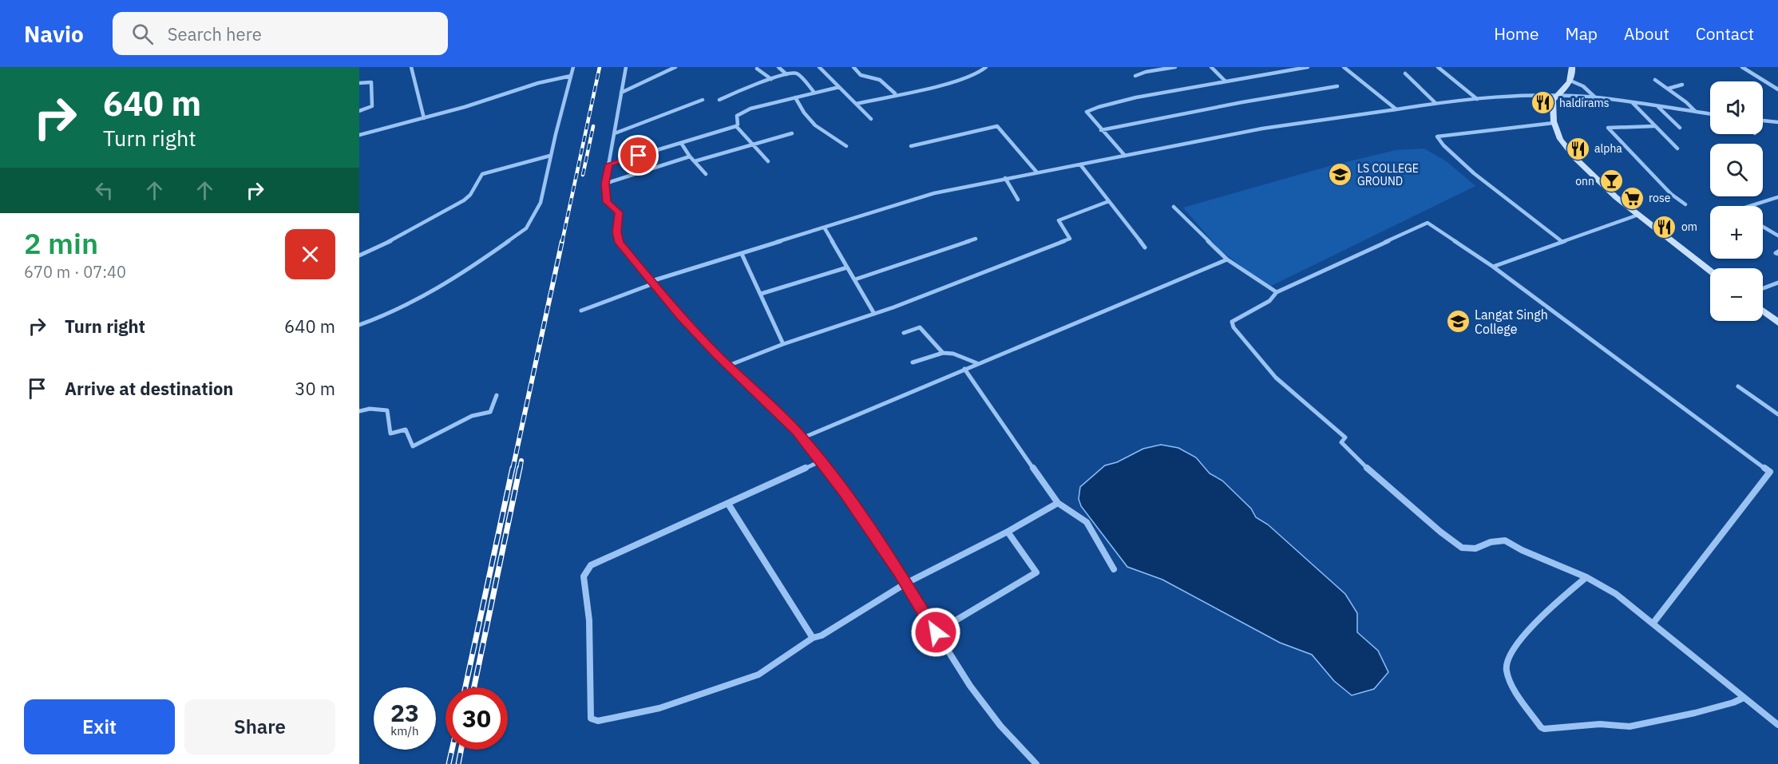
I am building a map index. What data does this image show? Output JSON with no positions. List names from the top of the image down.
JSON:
{
  "places": {
    "restaurant": ["haldirams", "alpha", "om"],
    "school or university": ["LS COLLEGE GROUND", "Langat Singh College"],
    "bar": ["onn"],
    "supermarket": ["rose"]
  },
  "page": {
    "header": "Navio",
    "search": "Search here",
    "nav": [
      "Home",
      "Map",
      "About",
      "Contact"
    ],
    "turn": ["640 m", "Turn right"],
    "map_buttons": ["+", "−"],
    "heading": ["2 min", "670 m · 07:40"],
    "list": [
      {
        "name": "Turn right",
        "value": "640 m"
      },
      {
        "name": "Arrive at destination",
        "value": "30 m"
      }
    ],
    "speed": "23 km/h",
    "limit": "30",
    "buttons": ["Exit", "Share"]
  }
}
